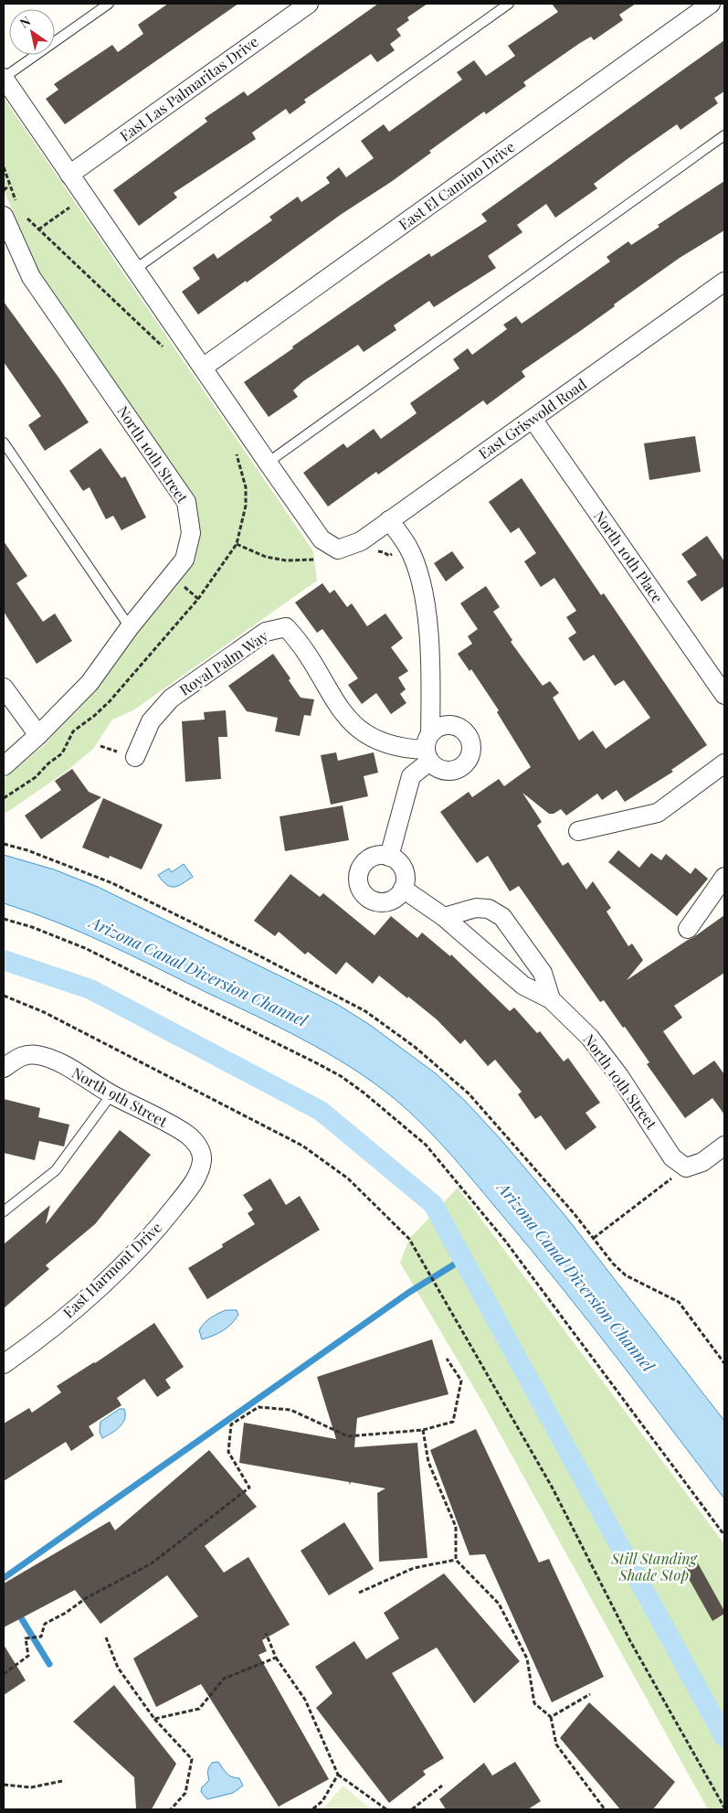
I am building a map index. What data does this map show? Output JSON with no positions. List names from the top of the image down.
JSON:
{
  "streets": {
    "street": [
      "East Las Palmaritas Drive",
      "East El Camino Drive",
      "East Griswold Road",
      "North 10th Street",
      "North 10th Place",
      "Royal Palm Way",
      "North 9th Street",
      "East Harmont Drive"
    ]
  },
  "crossings": [
    ["East Griswold Road", "North 10th Place"],
    ["North 9th Street", "East Harmont Drive"]
  ],
  "water": ["Arizona Canal Diversion Channel"],
  "parks": ["Still Standing Shade Stop"],
  "north": "top left"
}
